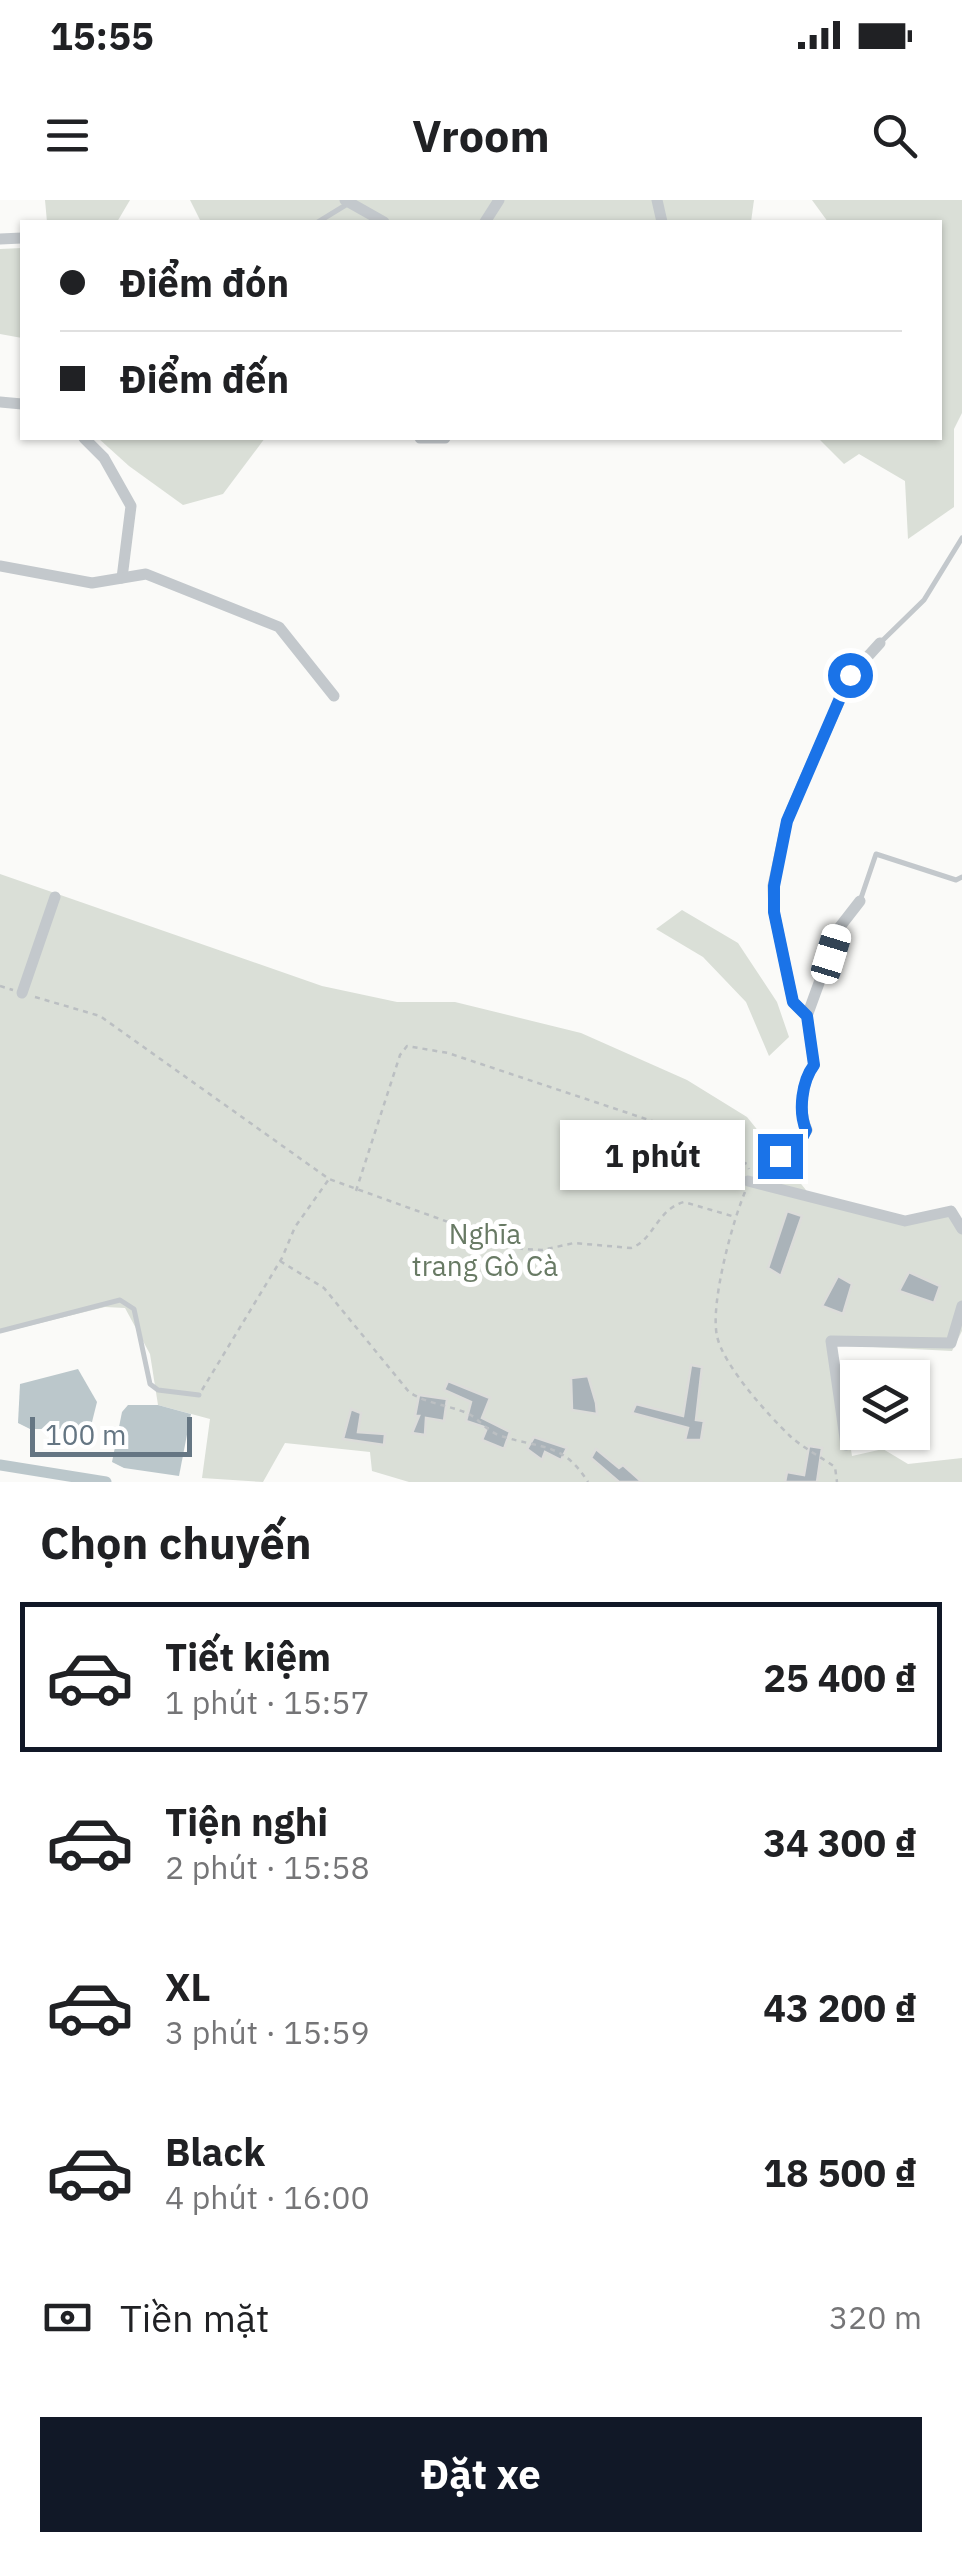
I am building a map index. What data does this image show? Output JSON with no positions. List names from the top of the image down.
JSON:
{
  "parks": ["Nghĩa trang Gò Cà"],
  "scale_bar": "100 m",
  "page": {
    "status": "15:55",
    "header": "Vroom",
    "banner": ["Điểm đón", "Điểm đến"],
    "bubble": "1 phút",
    "scale": "100 m",
    "heading": "Chọn chuyến",
    "list": [
      {
        "name": "Tiết kiệm",
        "note": "1 phút · 15:57",
        "value": "25 400 ₫"
      },
      {
        "name": "Tiện nghi",
        "note": "2 phút · 15:58",
        "value": "34 300 ₫"
      },
      {
        "name": "XL",
        "note": "3 phút · 15:59",
        "value": "43 200 ₫"
      },
      {
        "name": "Black",
        "note": "4 phút · 16:00",
        "value": "18 500 ₫"
      }
    ],
    "pay": ["Tiền mặt", "320 m"],
    "buttons": "Đặt xe"
  }
}
